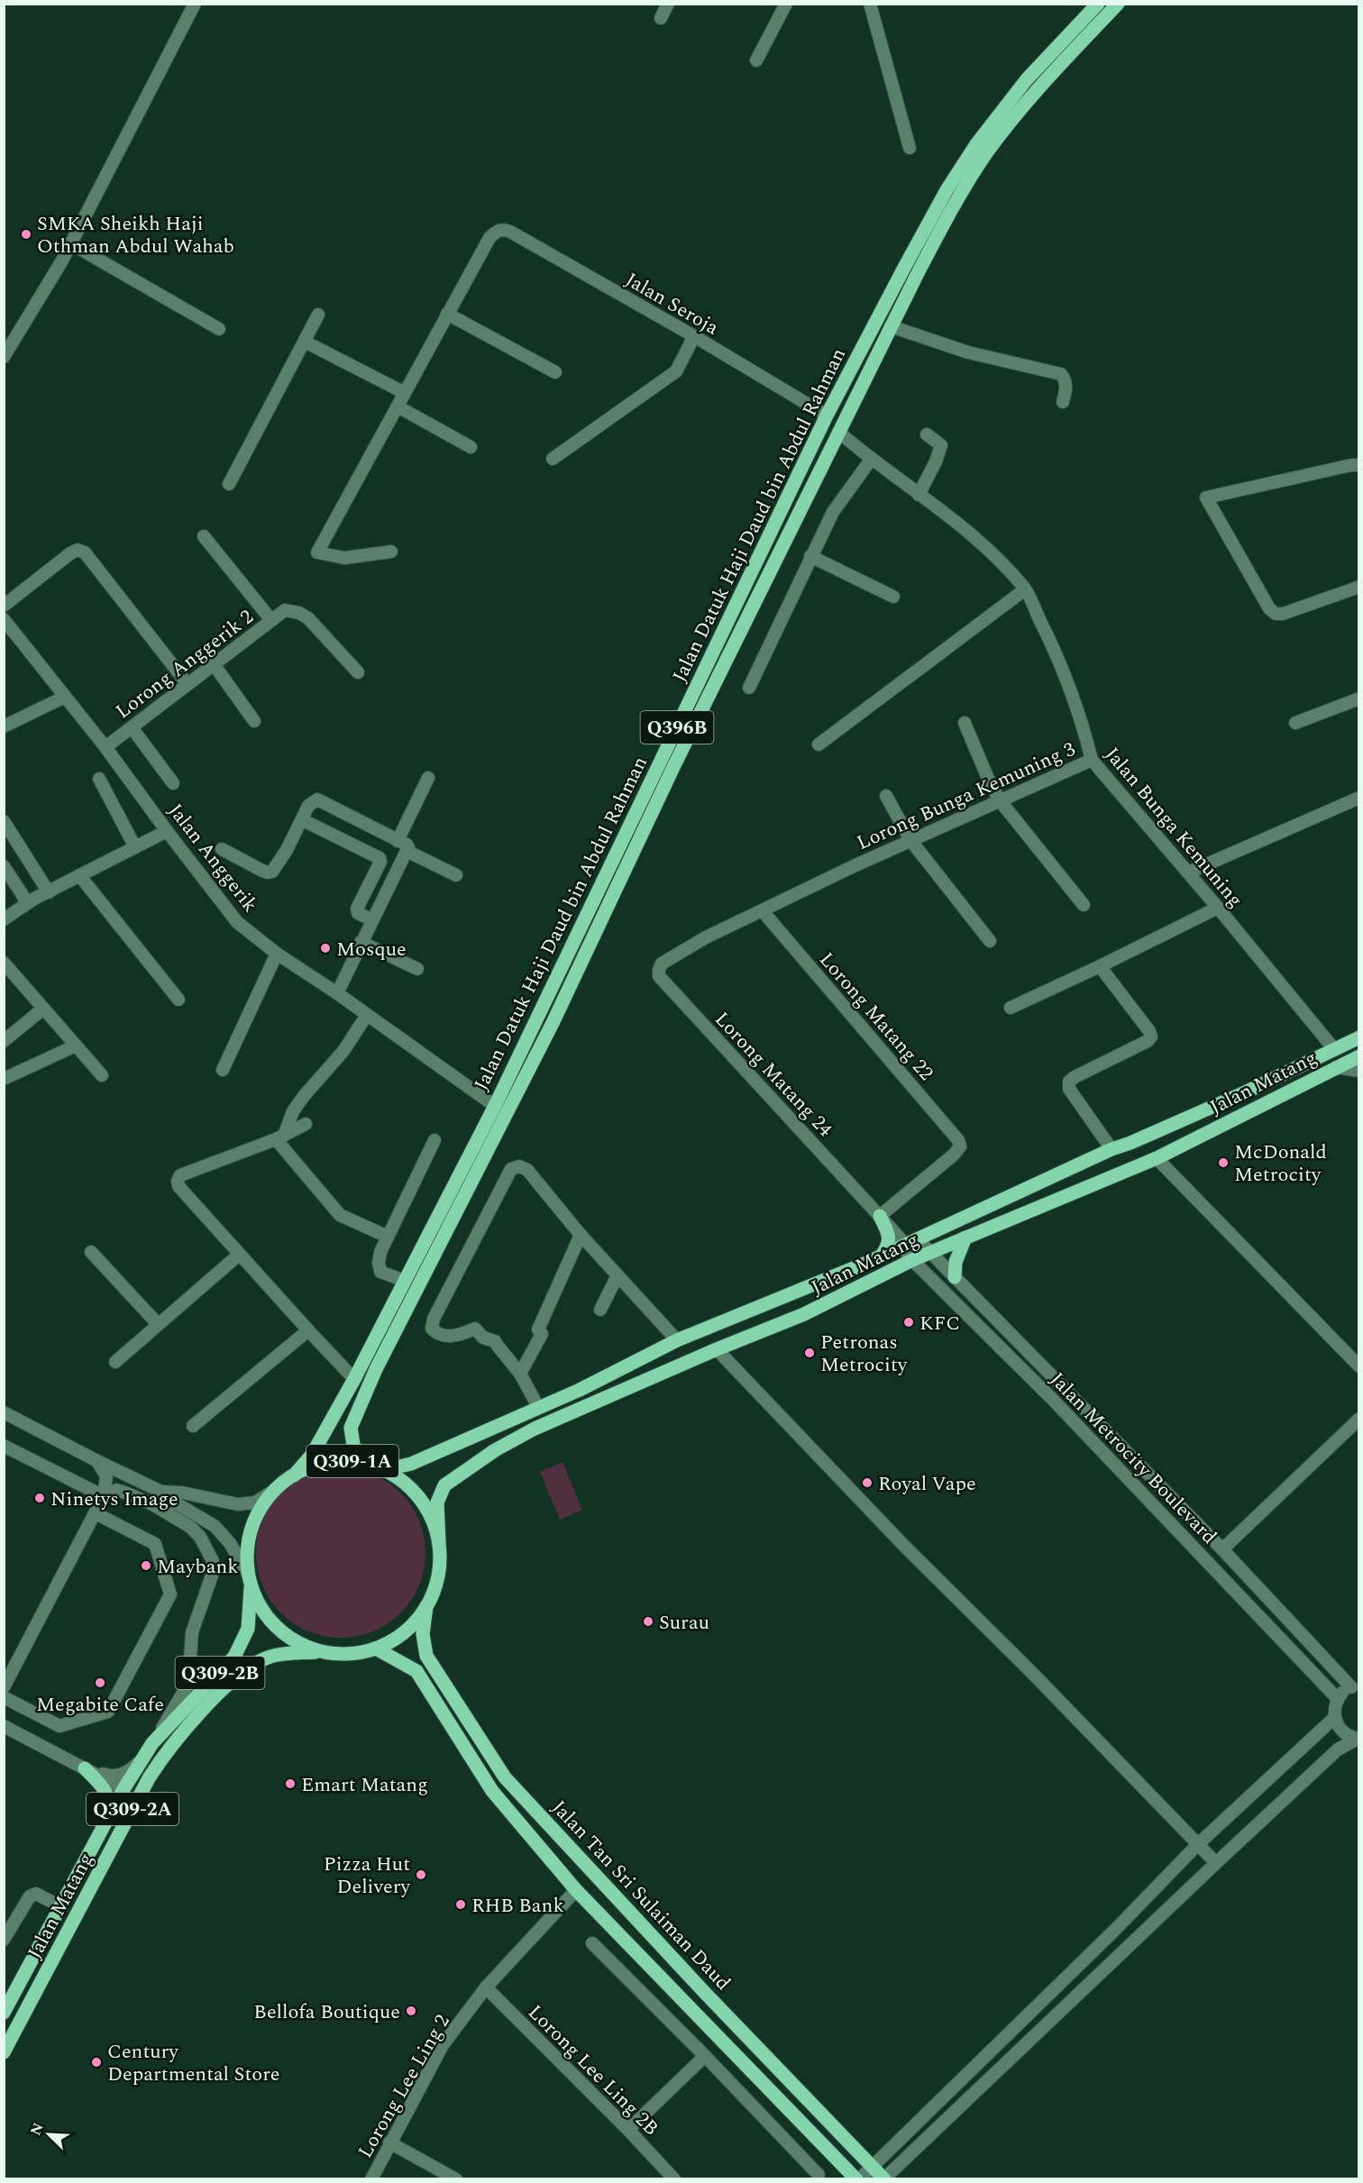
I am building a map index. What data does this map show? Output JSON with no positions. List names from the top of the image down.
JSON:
{
  "streets": {
    "main road": [
      "Jalan Datuk Haji Daud bin Abdul Rahman",
      "Q396B",
      "Jalan Matang",
      "Q309-1A",
      "Q309-2B",
      "Q309-2A",
      "Jalan Tan Sri Sulaiman Daud"
    ],
    "street": [
      "Jalan Seroja",
      "Lorong Anggerik 2",
      "Lorong Bunga Kemuning 3",
      "Jalan Bunga Kemuning",
      "Jalan Anggerik",
      "Lorong Matang 22",
      "Lorong Matang 24",
      "Jalan Metrocity Boulevard",
      "Lorong Lee Ling 2B",
      "Lorong Lee Ling 2"
    ]
  },
  "crossings": [
    ["Jalan Seroja", "Jalan Datuk Haji Daud bin Abdul Rahman"],
    ["Jalan Datuk Haji Daud bin Abdul Rahman", "Jalan Bunga Kemuning"],
    ["Jalan Datuk Haji Daud bin Abdul Rahman", "Jalan Anggerik"],
    ["Jalan Datuk Haji Daud bin Abdul Rahman", "Jalan Matang"],
    ["Jalan Datuk Haji Daud bin Abdul Rahman", "Q309-1A"],
    ["Jalan Datuk Haji Daud bin Abdul Rahman", "Jalan Tan Sri Sulaiman Daud"],
    ["Lorong Anggerik 2", "Jalan Anggerik"],
    ["Lorong Bunga Kemuning 3", "Jalan Bunga Kemuning"],
    ["Lorong Bunga Kemuning 3", "Lorong Matang 22"],
    ["Lorong Bunga Kemuning 3", "Lorong Matang 24"],
    ["Jalan Bunga Kemuning", "Jalan Matang"],
    ["Lorong Matang 22", "Lorong Matang 24"],
    ["Lorong Matang 24", "Jalan Matang"],
    ["Lorong Matang 24", "Jalan Metrocity Boulevard"],
    ["Jalan Matang", "Jalan Metrocity Boulevard"],
    ["Jalan Matang", "Q309-1A"],
    ["Jalan Matang", "Jalan Tan Sri Sulaiman Daud"],
    ["Q309-1A", "Jalan Tan Sri Sulaiman Daud"],
    ["Jalan Tan Sri Sulaiman Daud", "Lorong Lee Ling 2"],
    ["Lorong Lee Ling 2B", "Lorong Lee Ling 2"]
  ],
  "places": [
    "SMKA Sheikh Haji Othman Abdul Wahab",
    "Mosque",
    "McDonald Metrocity",
    "KFC",
    "Petronas Metrocity",
    "Royal Vape",
    "Ninetys Image",
    "Maybank",
    "Surau",
    "Megabite Cafe",
    "Emart Matang",
    "Pizza Hut Delivery",
    "RHB Bank",
    "Bellofa Boutique",
    "Century Departmental Store"
  ],
  "north": "top left"
}
